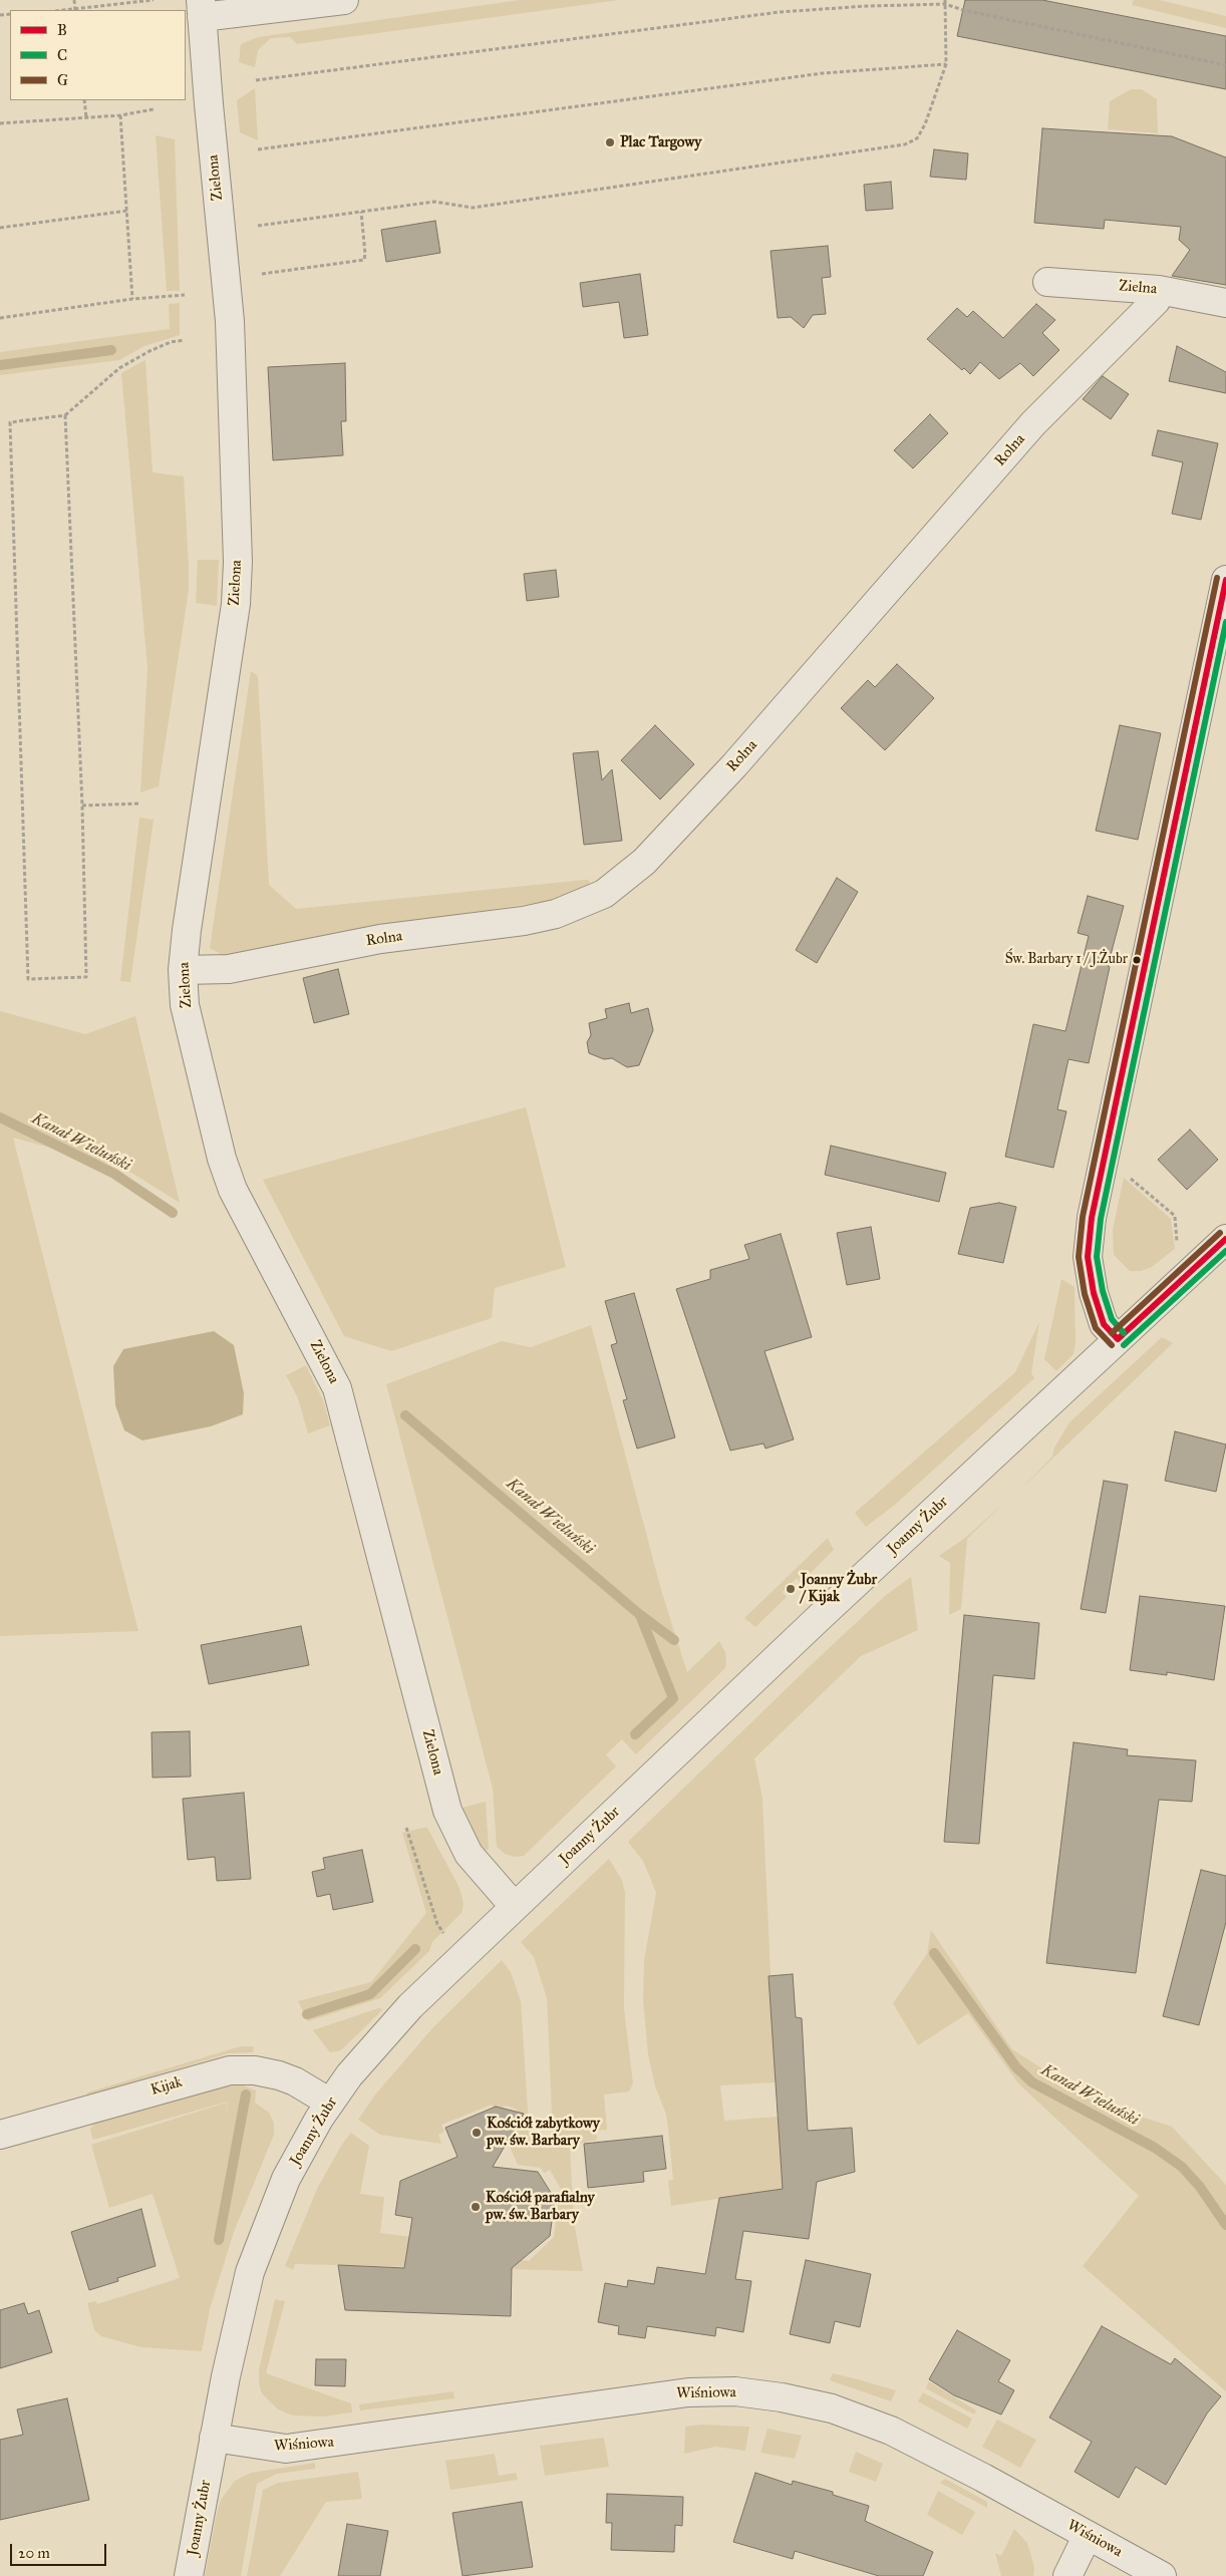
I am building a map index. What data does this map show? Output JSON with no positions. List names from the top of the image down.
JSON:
{
  "streets": {
    "street": [
      "Zielona",
      "Zielna",
      "Rolna",
      "Joanny Żubr",
      "Kijak",
      "Wiśniowa"
    ]
  },
  "crossings": [
    ["Zielona", "Rolna"],
    ["Zielona", "Joanny Żubr"],
    ["Zielna", "Rolna"],
    ["Joanny Żubr", "Kijak"],
    ["Joanny Żubr", "Wiśniowa"]
  ],
  "water": ["Kanał Wieluński"],
  "places": [
    "Plac Targowy",
    "Św. Barbary 1 / J.Żubr",
    "Joanny Żubr / Kijak",
    "Kościół zabytkowy pw. św. Barbary",
    "Kościół parafialny pw. św. Barbary"
  ],
  "lines": ["transit line G", "transit line B", "transit line C"],
  "legend": ["B", "C", "G"],
  "scale_bar": "20 m"
}
